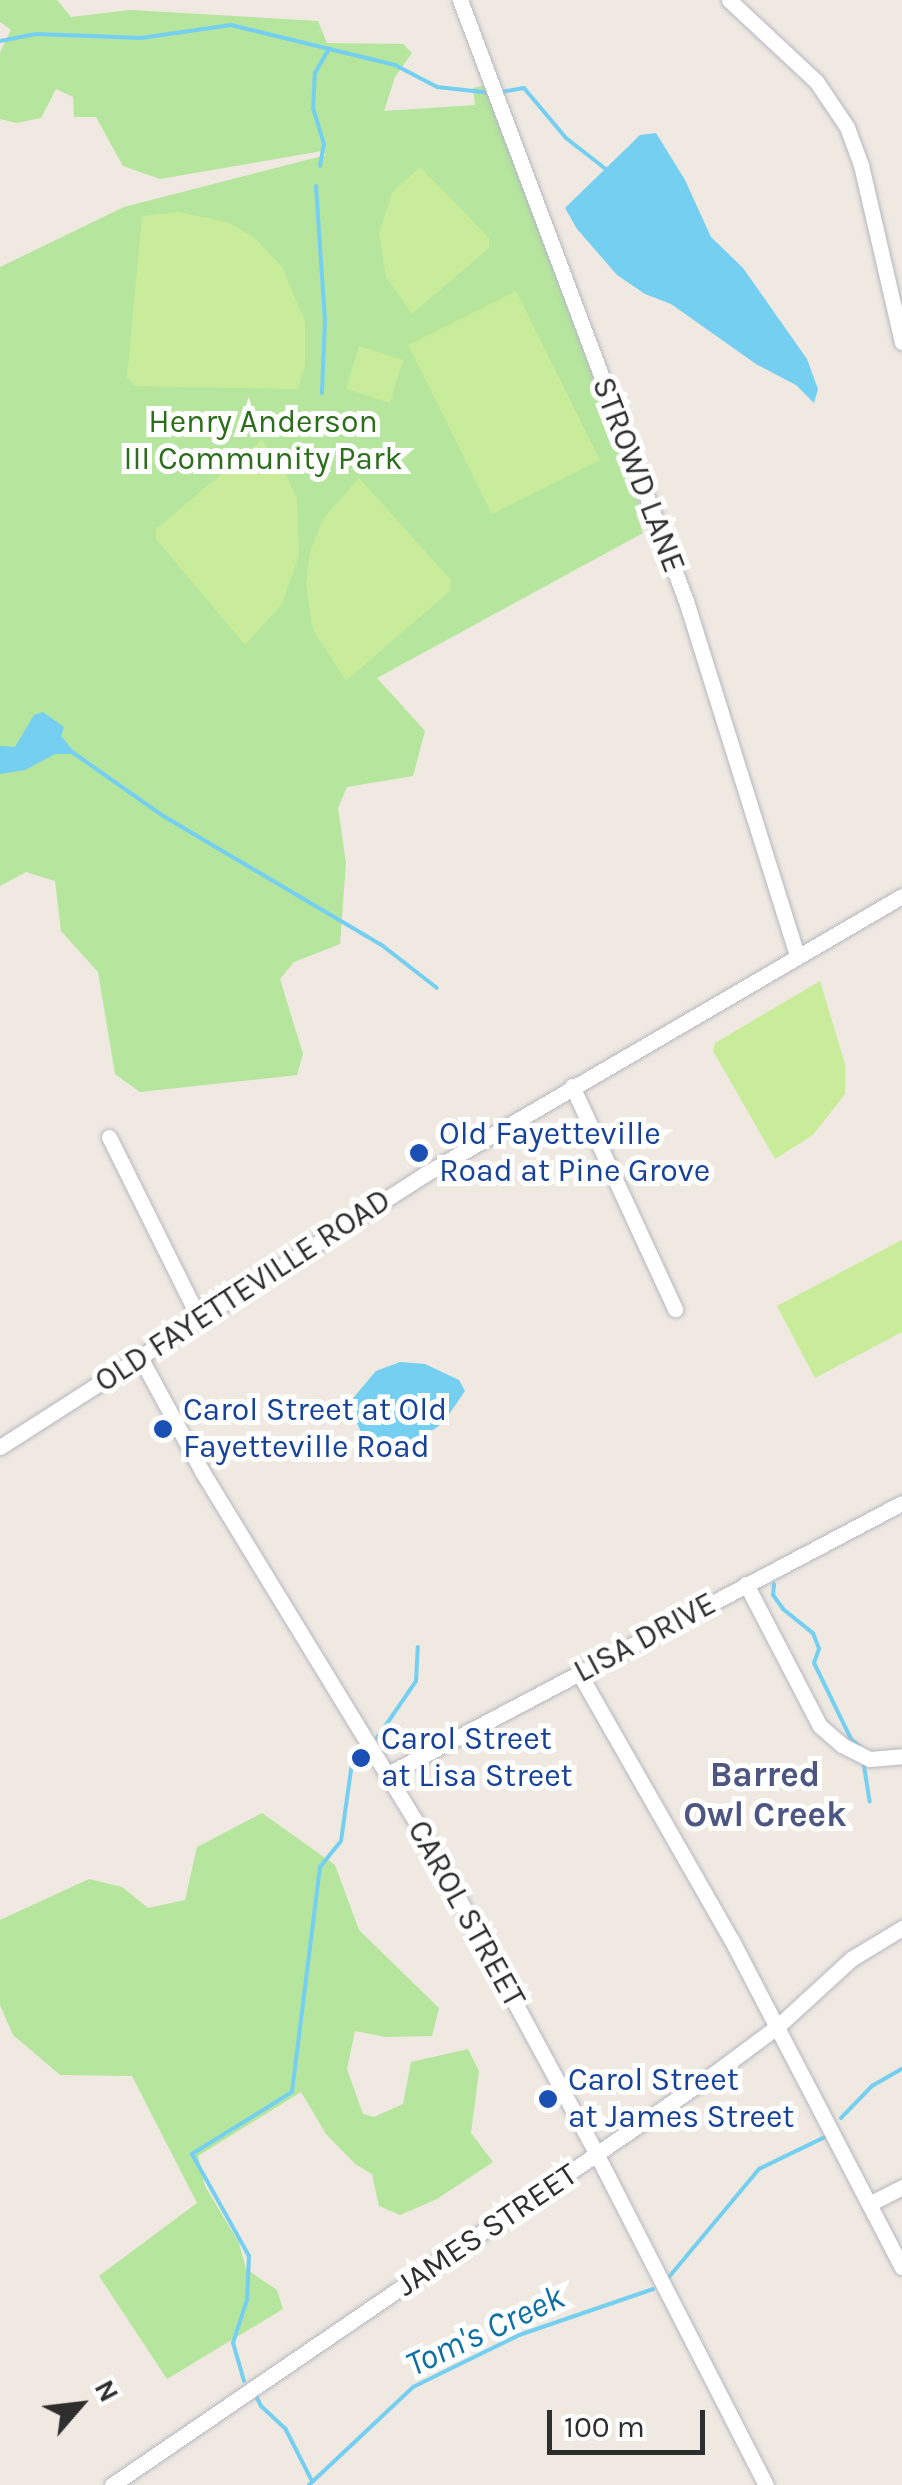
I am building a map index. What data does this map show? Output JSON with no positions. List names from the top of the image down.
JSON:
{
  "streets": {
    "street": [
      "STROWD LANE",
      "OLD FAYETTEVILLE ROAD",
      "LISA DRIVE",
      "CAROL STREET",
      "JAMES STREET"
    ]
  },
  "crossings": [
    ["STROWD LANE", "OLD FAYETTEVILLE ROAD"],
    ["OLD FAYETTEVILLE ROAD", "CAROL STREET"],
    ["LISA DRIVE", "CAROL STREET"],
    ["CAROL STREET", "JAMES STREET"]
  ],
  "districts": ["Barred Owl Creek"],
  "water": ["Tom's Creek"],
  "parks": ["Henry Anderson III Community Park"],
  "places": [
    "Old Fayetteville Road at Pine Grove",
    "Carol Street at Old Fayetteville Road",
    "Carol Street at Lisa Street",
    "Carol Street at James Street"
  ],
  "scale_bar": "100 m",
  "north": "top right"
}
